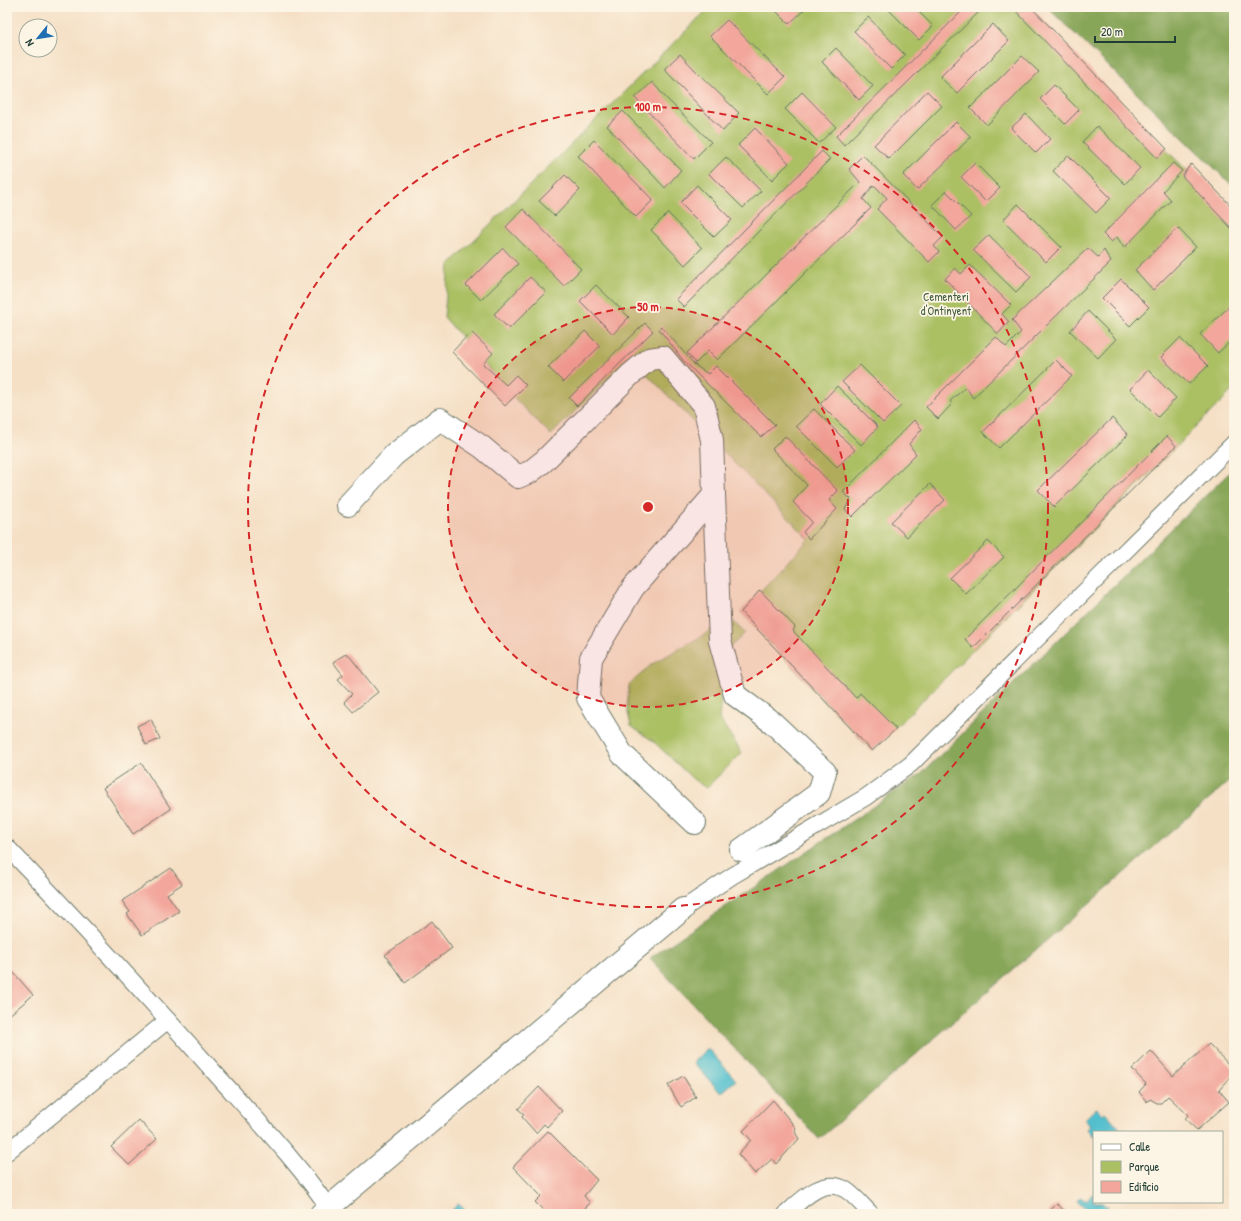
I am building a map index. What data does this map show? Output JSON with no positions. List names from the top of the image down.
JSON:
{
  "parks": ["Cementeri d'Ontinyent"],
  "legend": ["Calle", "Parque", "Edificio"],
  "scale_bar": "20 m",
  "north": "bottom left",
  "rings": ["100 m", "50 m"]
}
